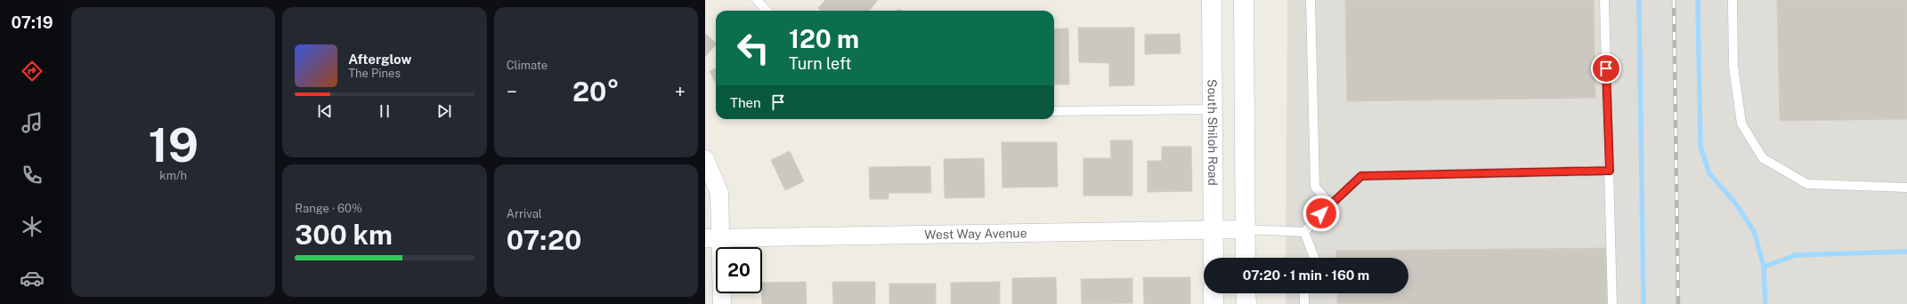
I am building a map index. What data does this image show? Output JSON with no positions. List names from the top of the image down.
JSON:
{
  "streets": {
    "main road": ["South Shiloh Road"],
    "street": ["West Way Avenue"]
  },
  "crossings": [
    ["South Shiloh Road", "West Way Avenue"]
  ],
  "page": {
    "tabs": "07:19",
    "tile": [
      ["19", "km/h"],
      "Climate",
      ["Range · 60%", "300 km"],
      ["Arrival", "07:20"]
    ],
    "turn": ["120 m", "Turn left"],
    "song": ["Afterglow", "The Pines"],
    "heat": ["−", "20°", "+"],
    "then": "Then",
    "limit": "20",
    "trip": "07:20 · 1 min · 160 m"
  }
}
